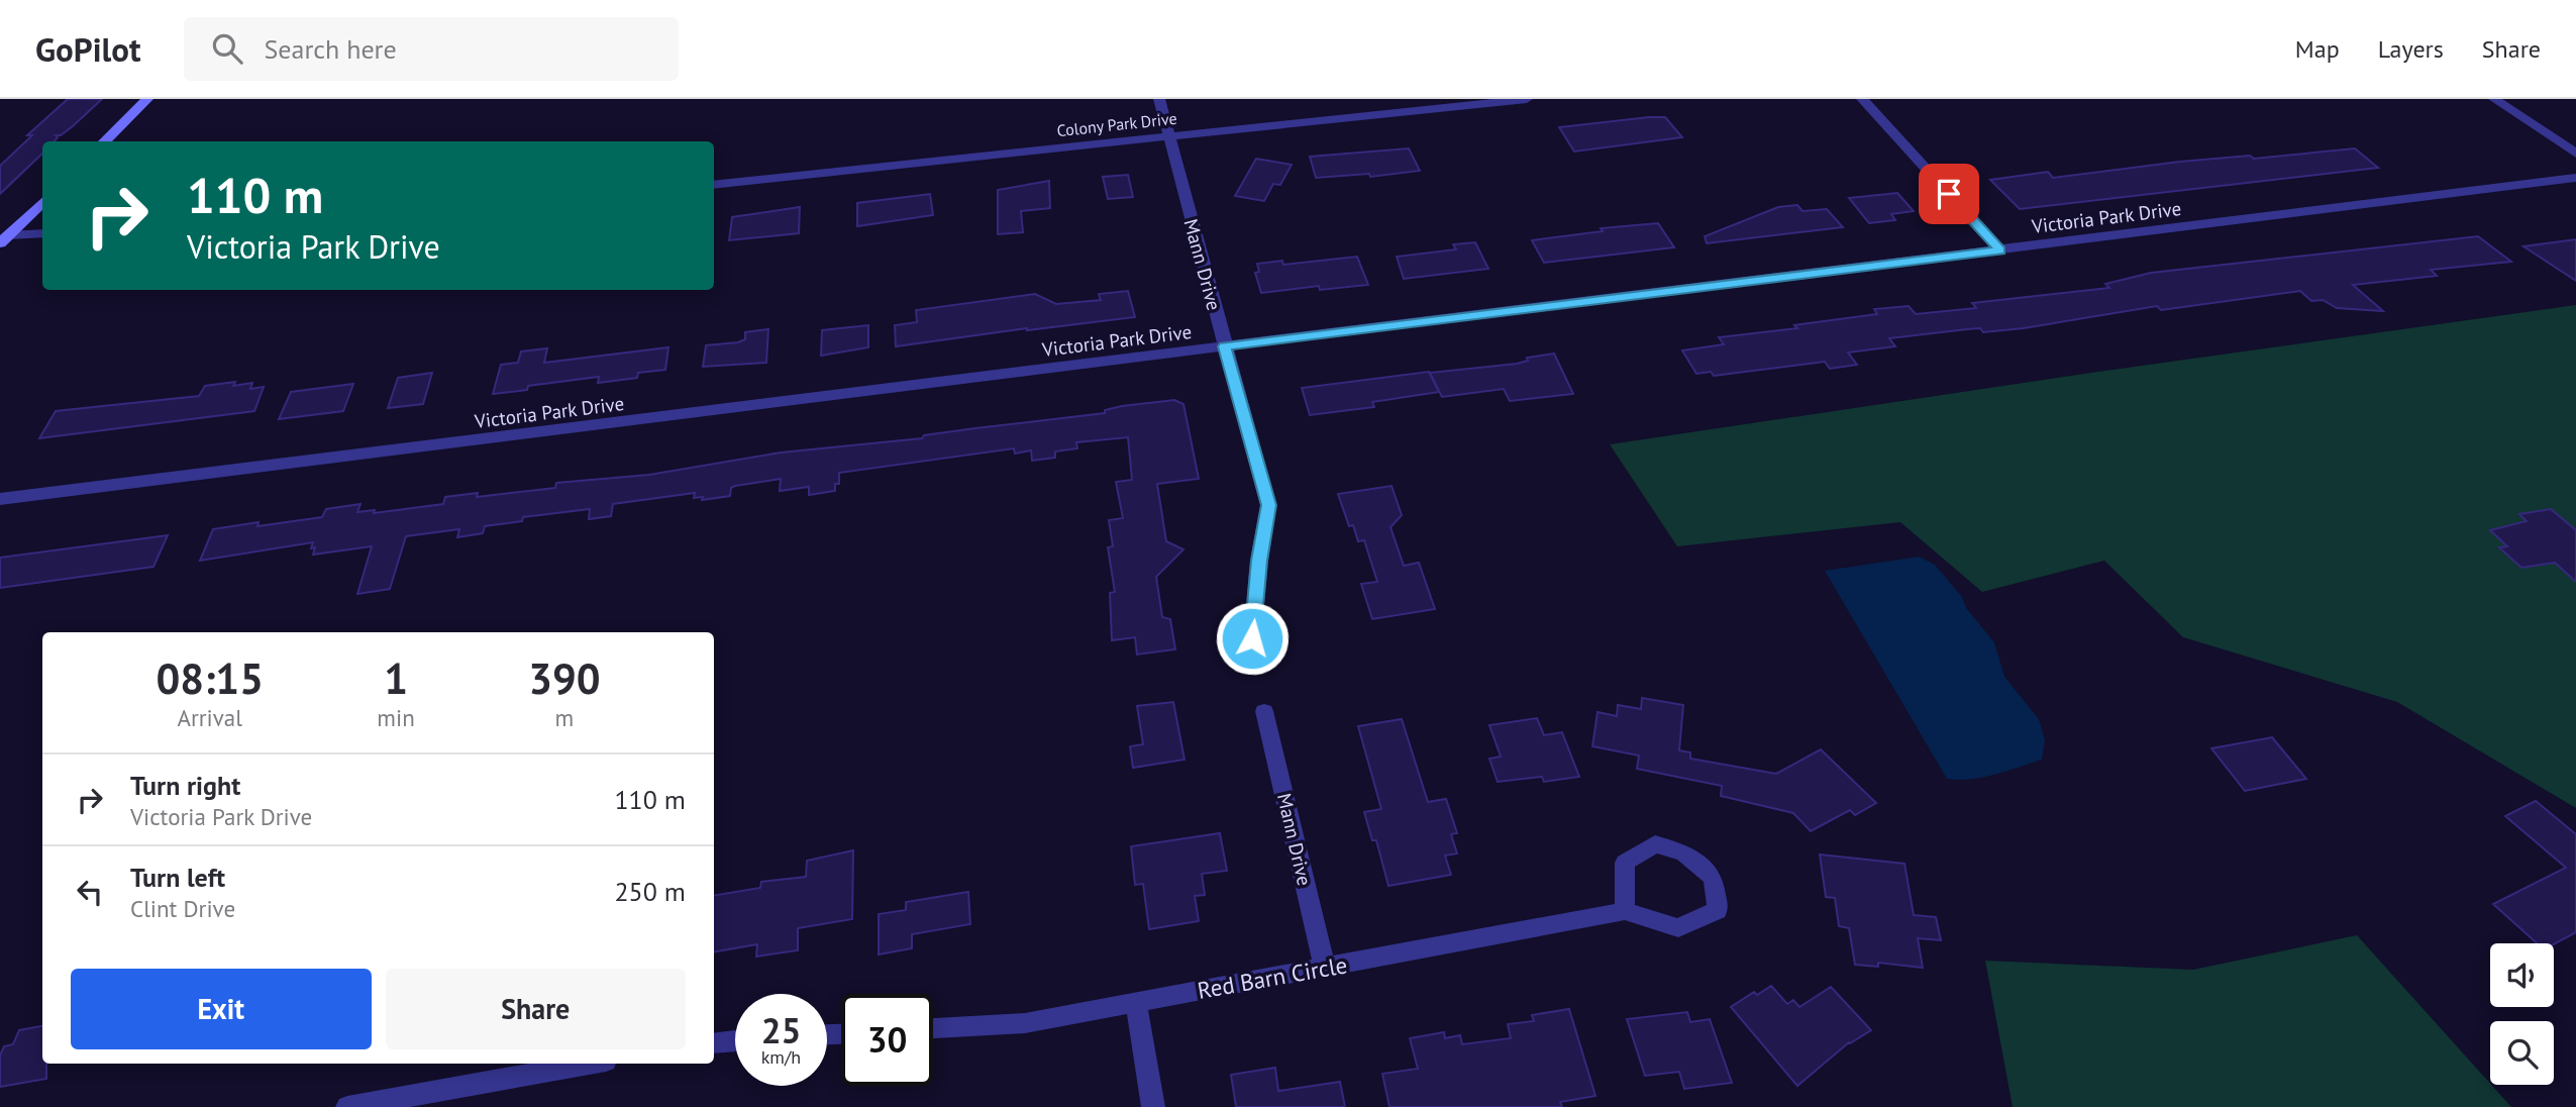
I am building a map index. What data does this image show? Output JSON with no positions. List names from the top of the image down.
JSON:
{
  "streets": {
    "street": [
      "Colony Park Drive",
      "Victoria Park Drive",
      "Mann Drive",
      "Red Barn Circle"
    ]
  },
  "crossings": [
    ["Colony Park Drive", "Mann Drive"],
    ["Victoria Park Drive", "Mann Drive"],
    ["Mann Drive", "Red Barn Circle"]
  ],
  "page": {
    "header": "GoPilot",
    "search": "Search here",
    "nav": ["Map", "Layers", "Share"],
    "turn": ["110 m", "Victoria Park Drive"],
    "eta": [
      "08:15",
      "Arrival",
      "1",
      "min",
      "390",
      "m"
    ],
    "list": [
      {
        "name": "Turn right",
        "note": "Victoria Park Drive",
        "value": "110 m"
      },
      {
        "name": "Turn left",
        "note": "Clint Drive",
        "value": "250 m"
      }
    ],
    "buttons": ["Exit", "Share"],
    "speed": "25 km/h",
    "limit": "30"
  }
}
